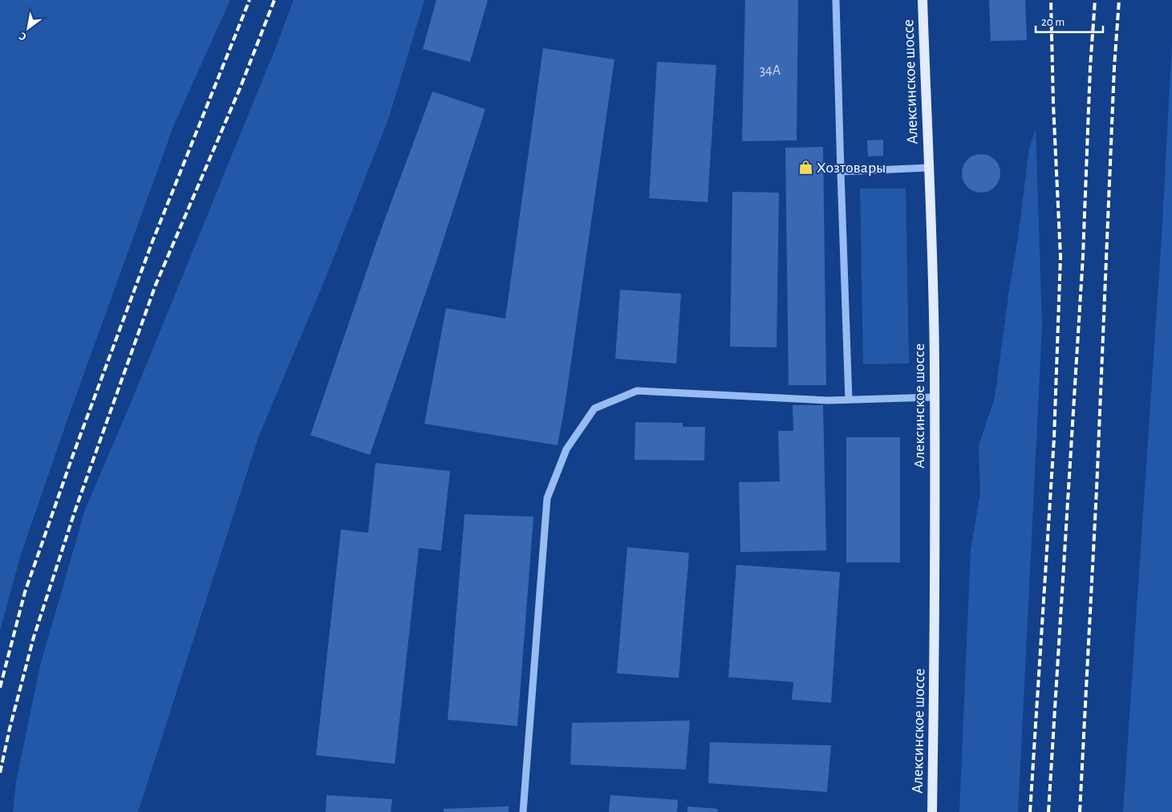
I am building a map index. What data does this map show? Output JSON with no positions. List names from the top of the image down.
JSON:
{
  "streets": {
    "main road": ["Алексинское шоссе"]
  },
  "places": {
    "shop": ["Хозтовары"]
  },
  "house_numbers": ["34А"],
  "scale_bar": "20 m",
  "north": "bottom left"
}
